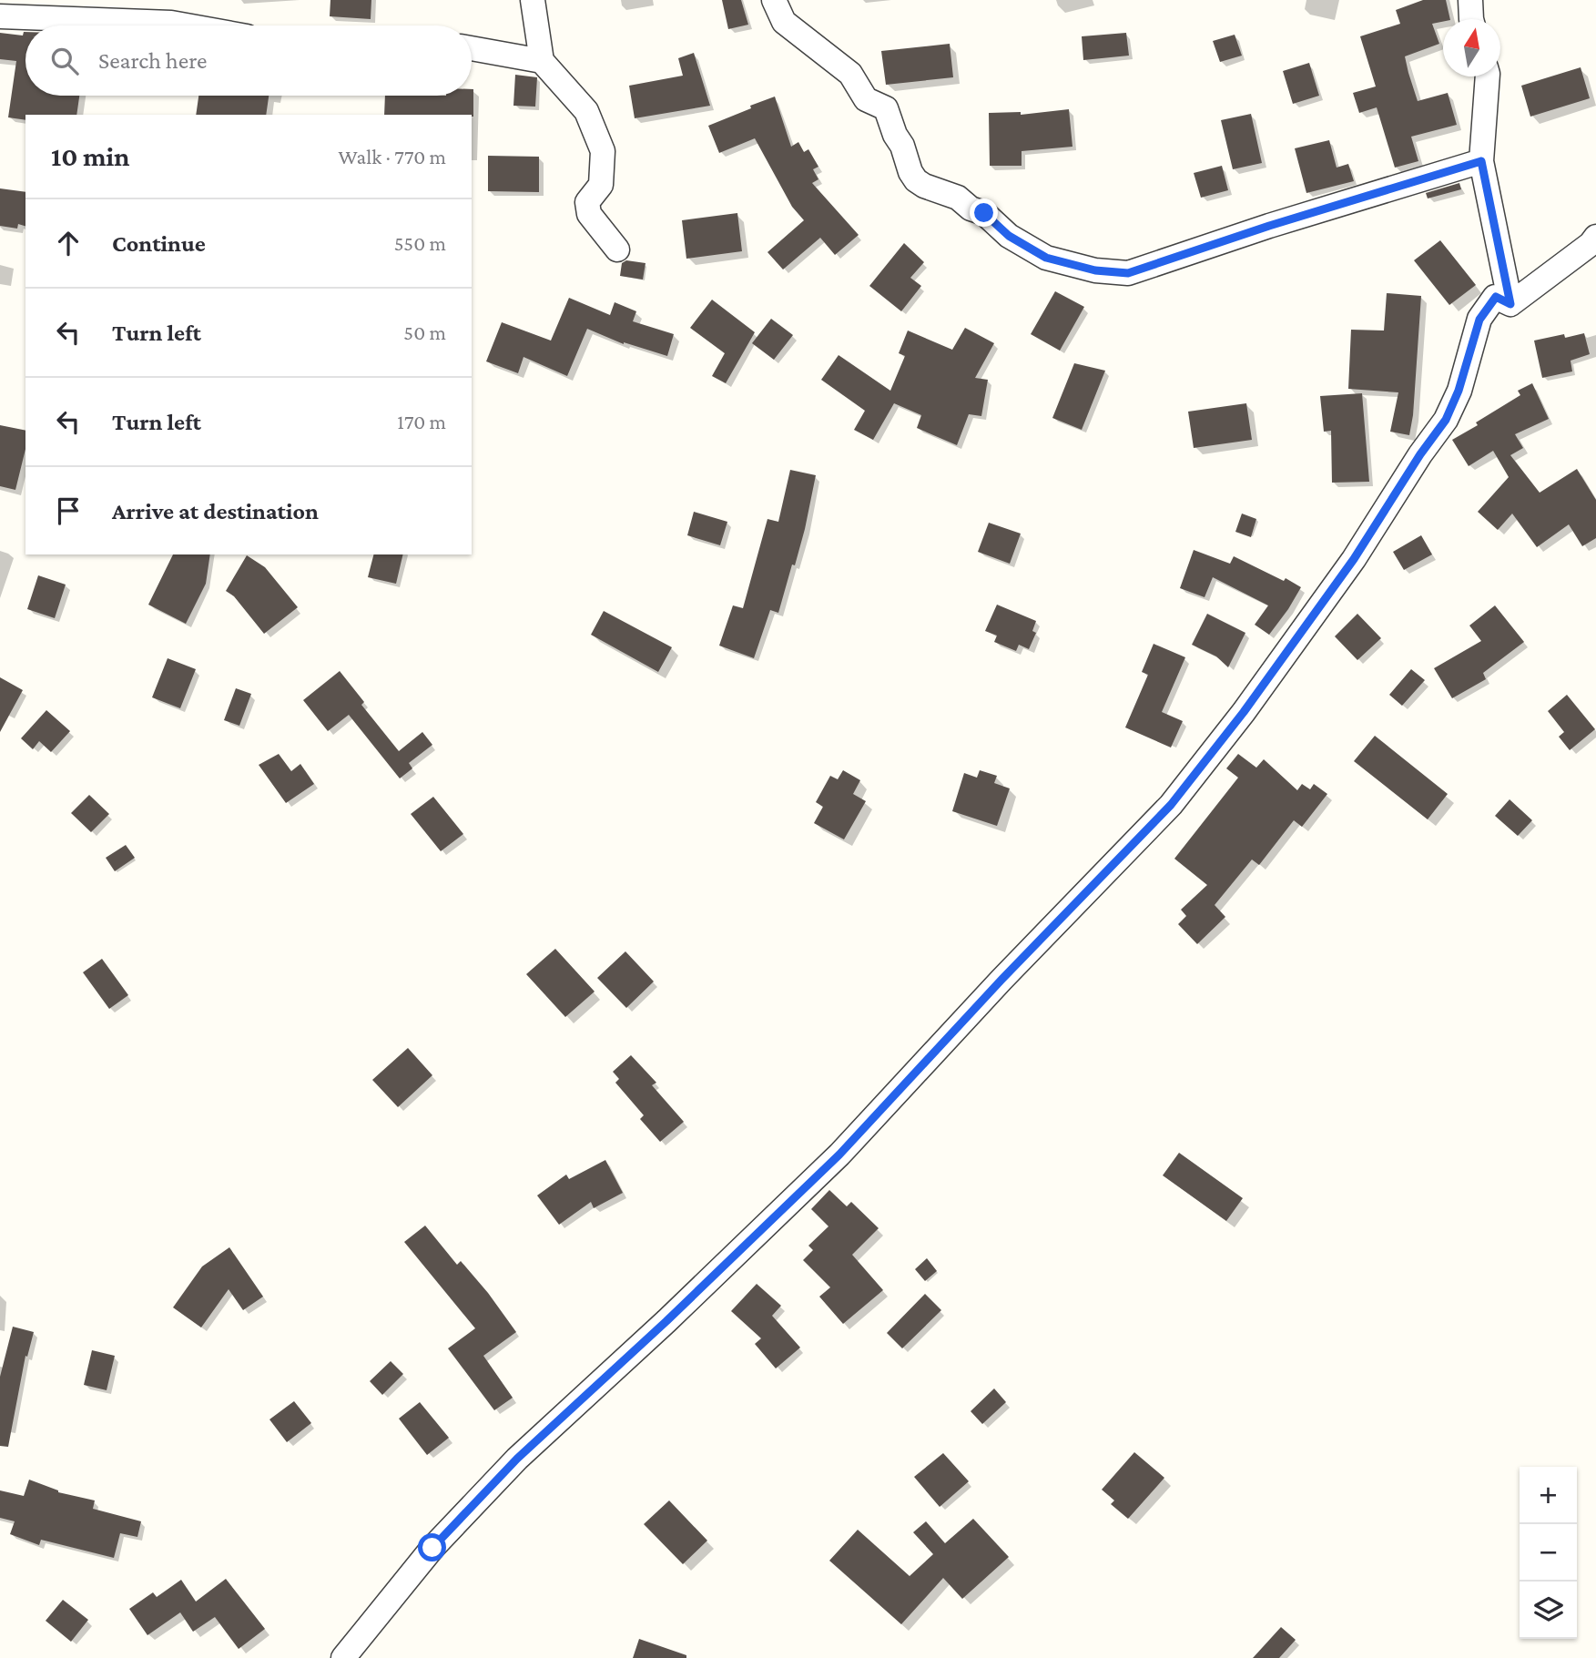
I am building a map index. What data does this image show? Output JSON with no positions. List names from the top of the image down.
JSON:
{
  "north": "top",
  "page": {
    "search": "Search here",
    "heading": ["10 min", "Walk · 770 m"],
    "list": [
      ["Continue", "550 m"],
      ["Turn left", "50 m"],
      ["Turn left", "170 m"],
      "Arrive at destination"
    ],
    "map_buttons": ["+", "−"]
  }
}
